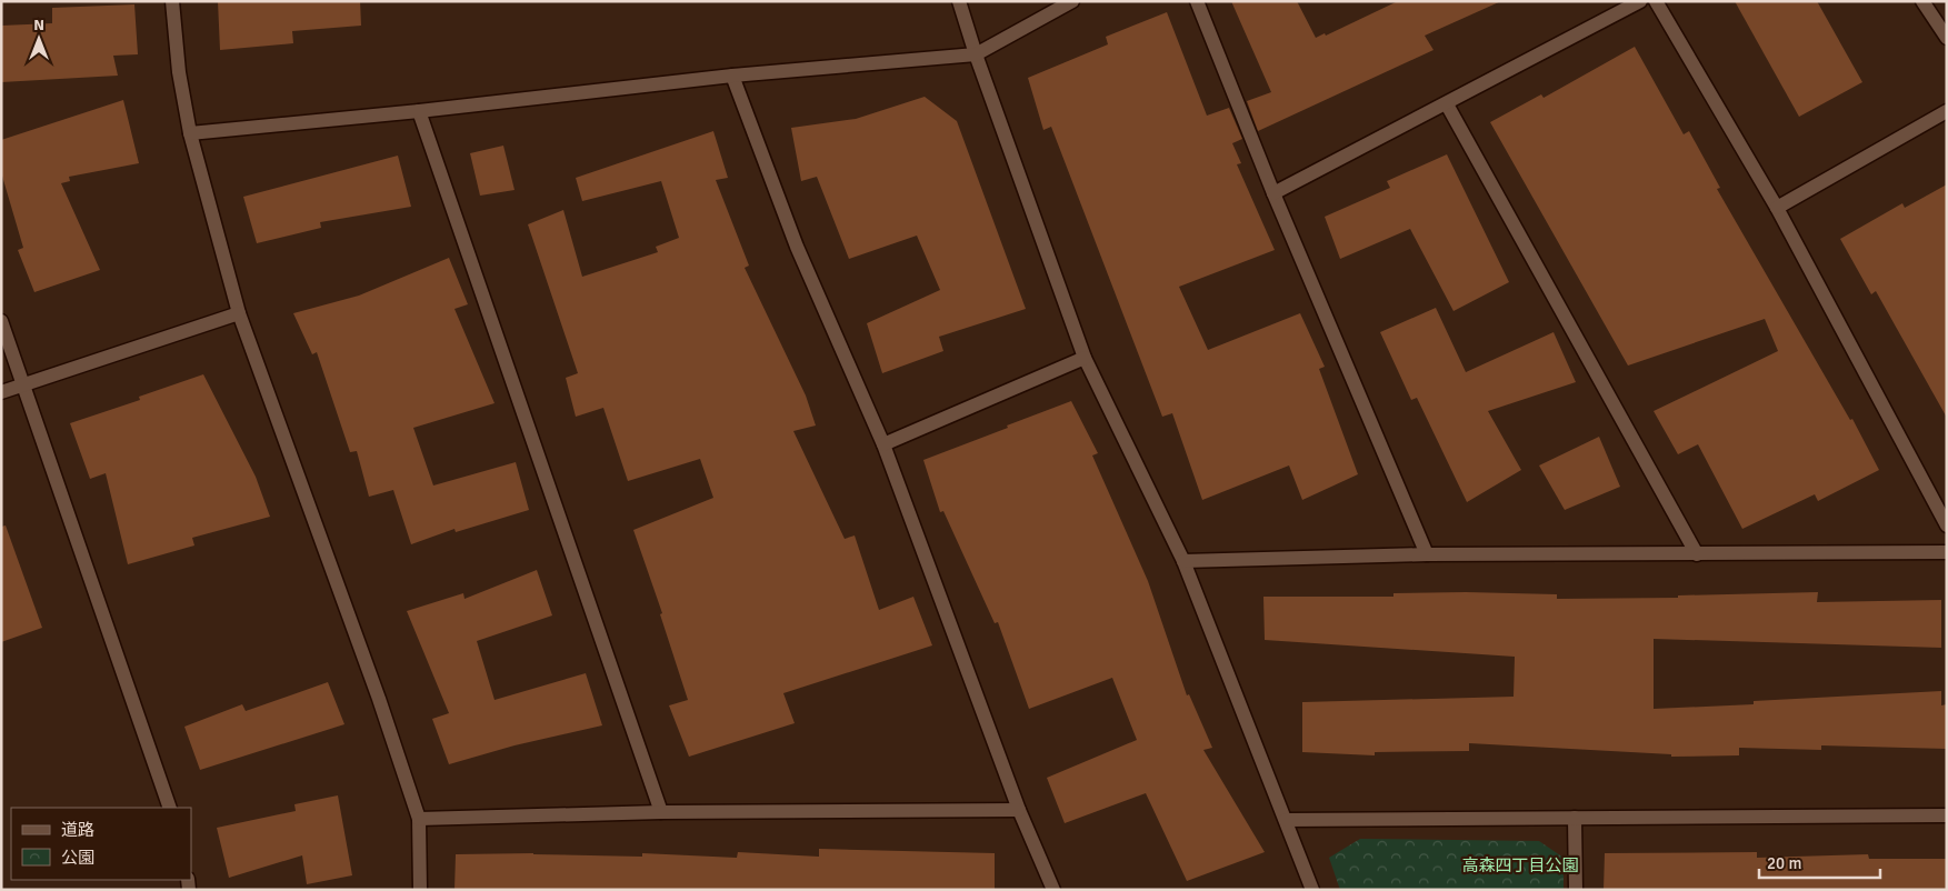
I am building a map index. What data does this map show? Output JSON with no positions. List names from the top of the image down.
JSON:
{
  "parks": ["高森四丁目公園"],
  "legend": ["道路", "公園"],
  "scale_bar": "20 m",
  "north": "top"
}
